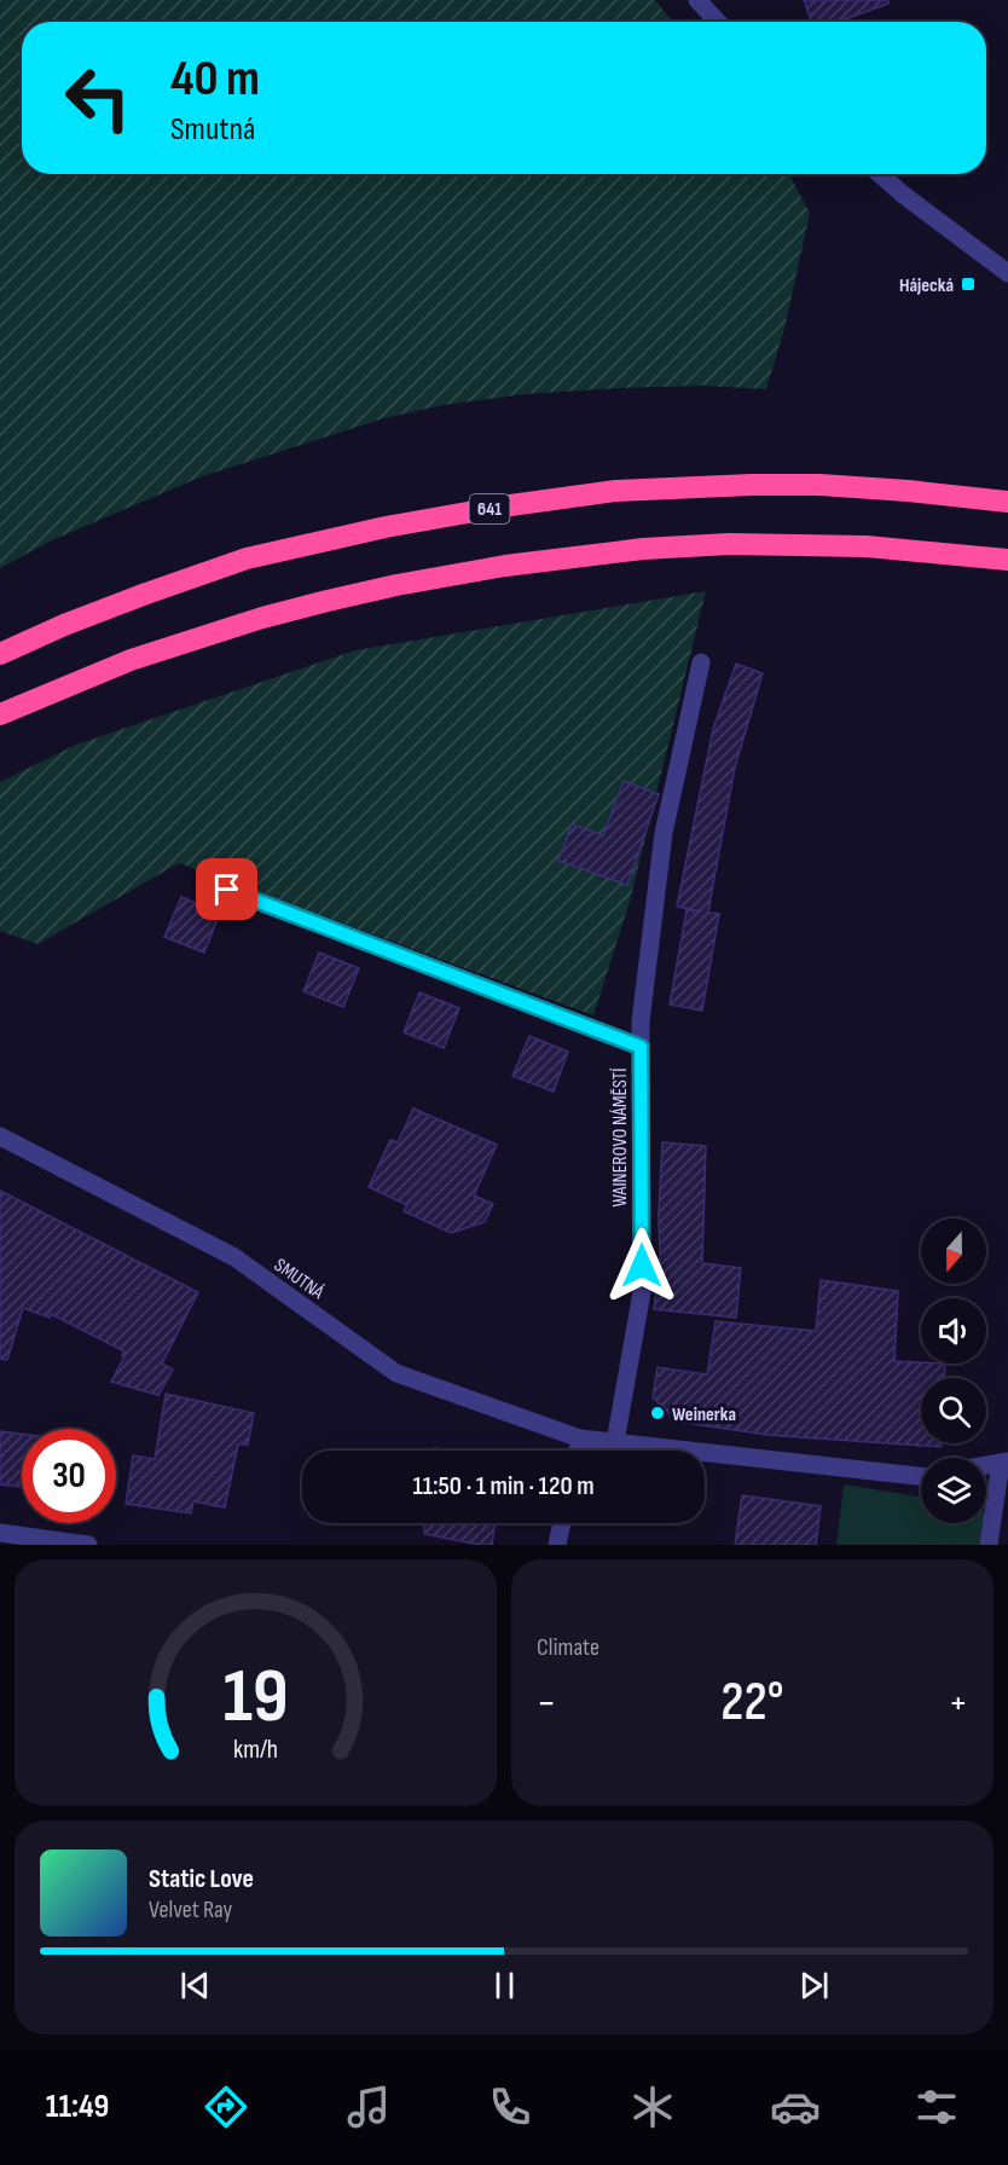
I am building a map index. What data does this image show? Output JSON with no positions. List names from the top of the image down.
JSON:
{
  "streets": {
    "highway": ["641"],
    "street": ["WAINEROVO NÁMĚSTÍ", "SMUTNÁ"]
  },
  "places": {
    "transit": ["Hájecká"],
    "other": ["Weinerka"]
  },
  "north": "bottom",
  "page": {
    "turn": ["40 m", "Smutná"],
    "limit": "30",
    "trip": "11:50 · 1 min · 120 m",
    "tile": "Climate",
    "heat": ["−", "22°", "+"],
    "song": ["Static Love", "Velvet Ray"],
    "tabs": "11:49",
    "gauge": ["19", "km/h"]
  }
}
